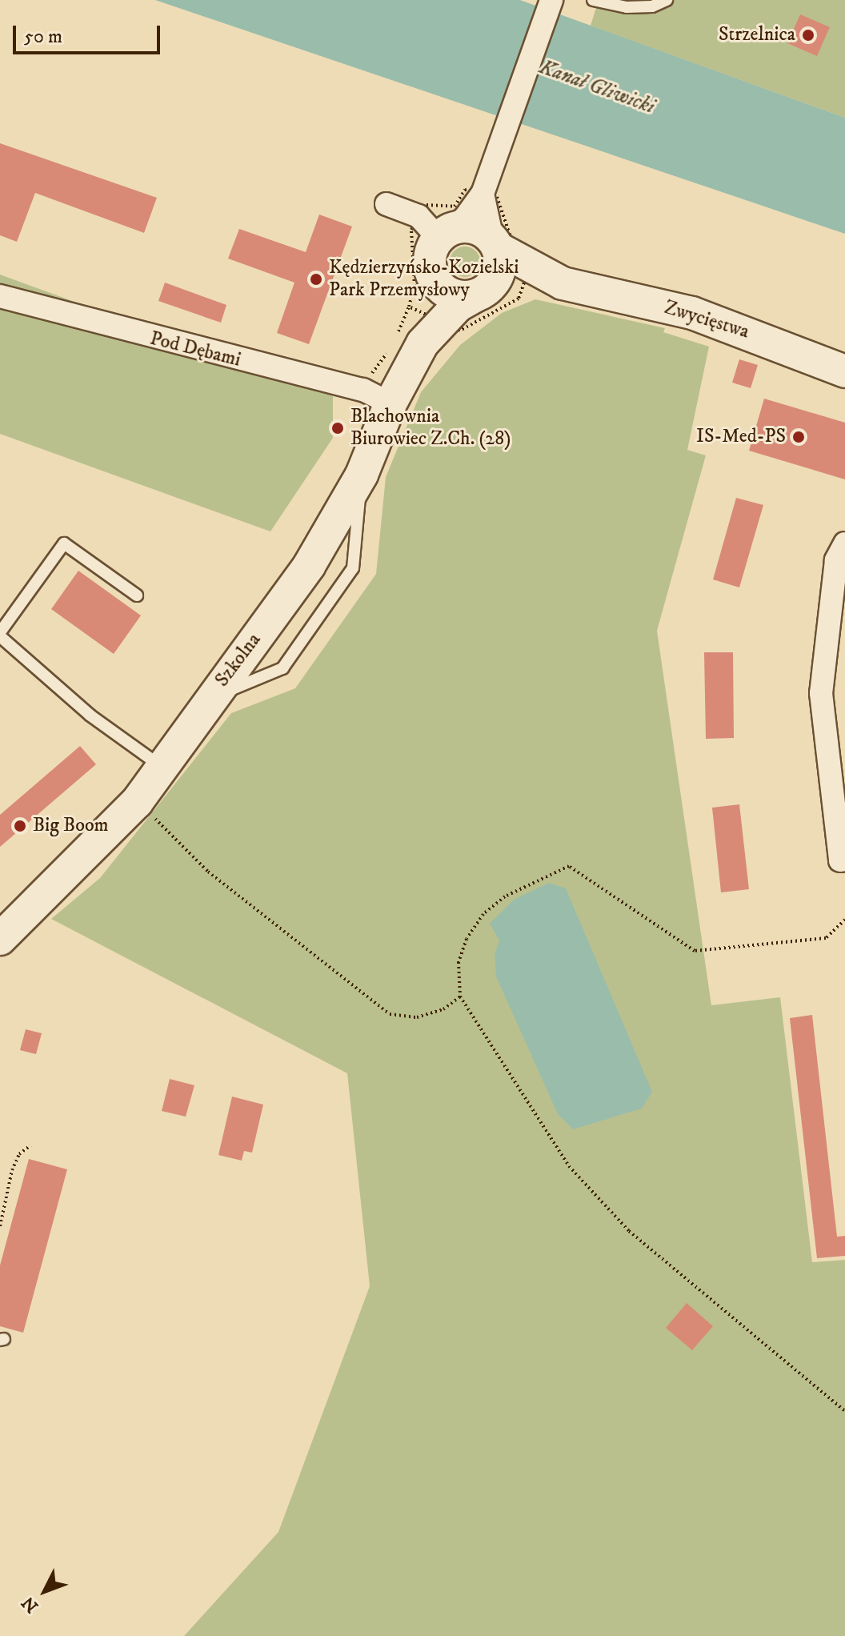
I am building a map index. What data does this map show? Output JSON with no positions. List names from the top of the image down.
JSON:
{
  "streets": {
    "street": ["Zwycięstwa", "Pod Dębami", "Szkolna"]
  },
  "crossings": [
    ["Zwycięstwa", "Szkolna"],
    ["Pod Dębami", "Szkolna"]
  ],
  "water": ["Kanał Gliwicki"],
  "places": [
    "Strzelnica",
    "Kędzierzyńsko-Kozielski Park Przemysłowy",
    "Blachownia Biurowiec Z.Ch. (28)",
    "IS-Med-PS",
    "Big Boom"
  ],
  "scale_bar": "50 m",
  "north": "bottom left"
}
